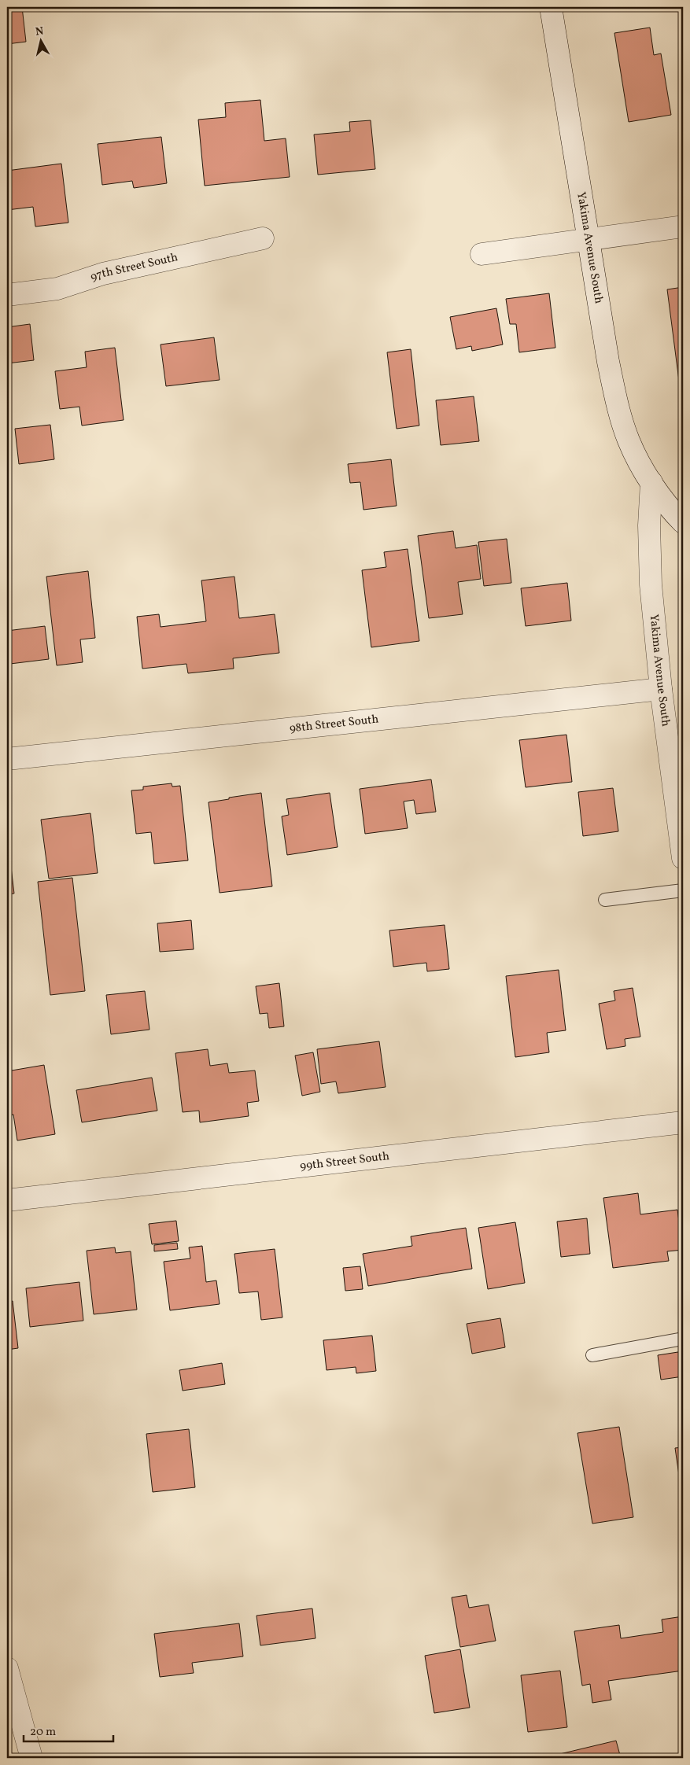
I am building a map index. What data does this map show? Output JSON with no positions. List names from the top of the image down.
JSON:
{
  "streets": {
    "street": [
      "Yakima Avenue South",
      "97th Street South",
      "98th Street South",
      "99th Street South"
    ]
  },
  "crossings": [
    ["Yakima Avenue South", "98th Street South"]
  ],
  "scale_bar": "20 m",
  "north": "top"
}
